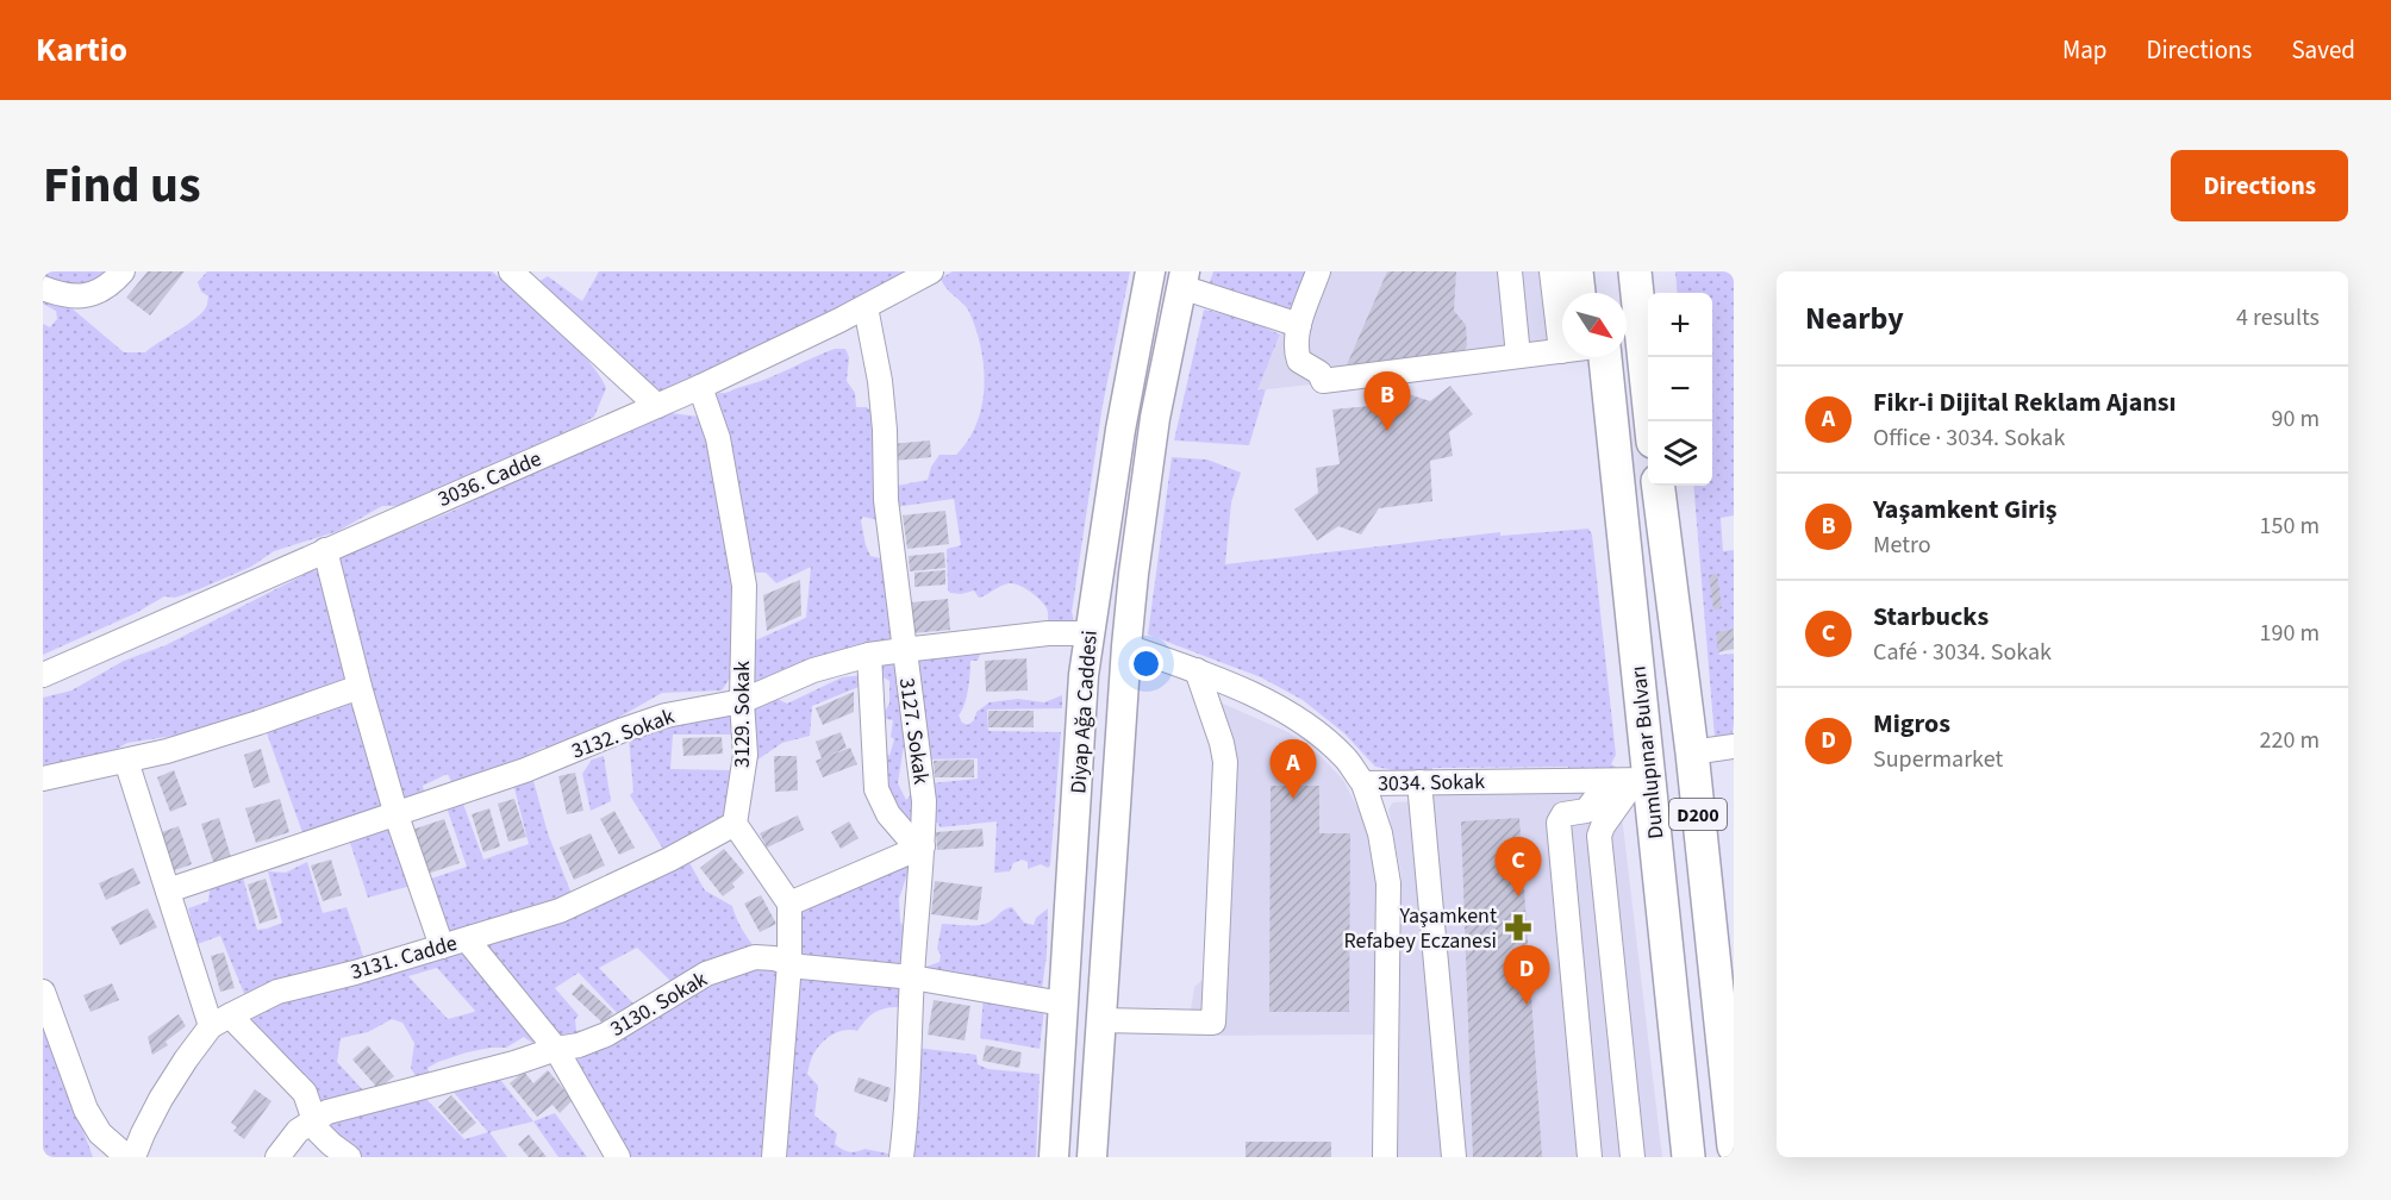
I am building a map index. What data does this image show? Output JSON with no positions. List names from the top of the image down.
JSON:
{
  "streets": {
    "highway": ["Dumlupınar Bulvarı", "D200"],
    "main road": ["Diyap Ağa Caddesi"],
    "street": [
      "3036. Cadde",
      "3129. Sokak",
      "3127. Sokak",
      "3132. Sokak",
      "3034. Sokak",
      "3131. Cadde",
      "3130. Sokak"
    ]
  },
  "crossings": [
    ["3036. Cadde", "3129. Sokak"],
    ["3036. Cadde", "3127. Sokak"],
    ["Diyap Ağa Caddesi", "3132. Sokak"],
    ["Diyap Ağa Caddesi", "3034. Sokak"],
    ["Diyap Ağa Caddesi", "3130. Sokak"],
    ["3129. Sokak", "3132. Sokak"],
    ["3129. Sokak", "3131. Cadde"],
    ["3127. Sokak", "3132. Sokak"],
    ["3127. Sokak", "3130. Sokak"],
    ["Dumlupınar Bulvarı", "3034. Sokak"]
  ],
  "places": {
    "pharmacy": ["Yaşamkent Refabey Eczanesi"]
  },
  "north": "bottom right",
  "page": {
    "header": "Kartio",
    "nav": ["Map", "Directions", "Saved"],
    "title": "Find us",
    "buttons": "Directions",
    "heading": ["Nearby", "4 results"],
    "map_buttons": ["+", "−"],
    "list": [
      {
        "mark": "A",
        "name": "Fikr-i Dijital Reklam Ajansı",
        "note": "Office · 3034. Sokak",
        "value": "90 m"
      },
      {
        "mark": "B",
        "name": "Yaşamkent Giriş",
        "note": "Metro",
        "value": "150 m"
      },
      {
        "mark": "C",
        "name": "Starbucks",
        "note": "Café · 3034. Sokak",
        "value": "190 m"
      },
      {
        "mark": "D",
        "name": "Migros",
        "note": "Supermarket",
        "value": "220 m"
      }
    ],
    "pins": [
      "B",
      "A",
      "C",
      "D"
    ]
  }
}
